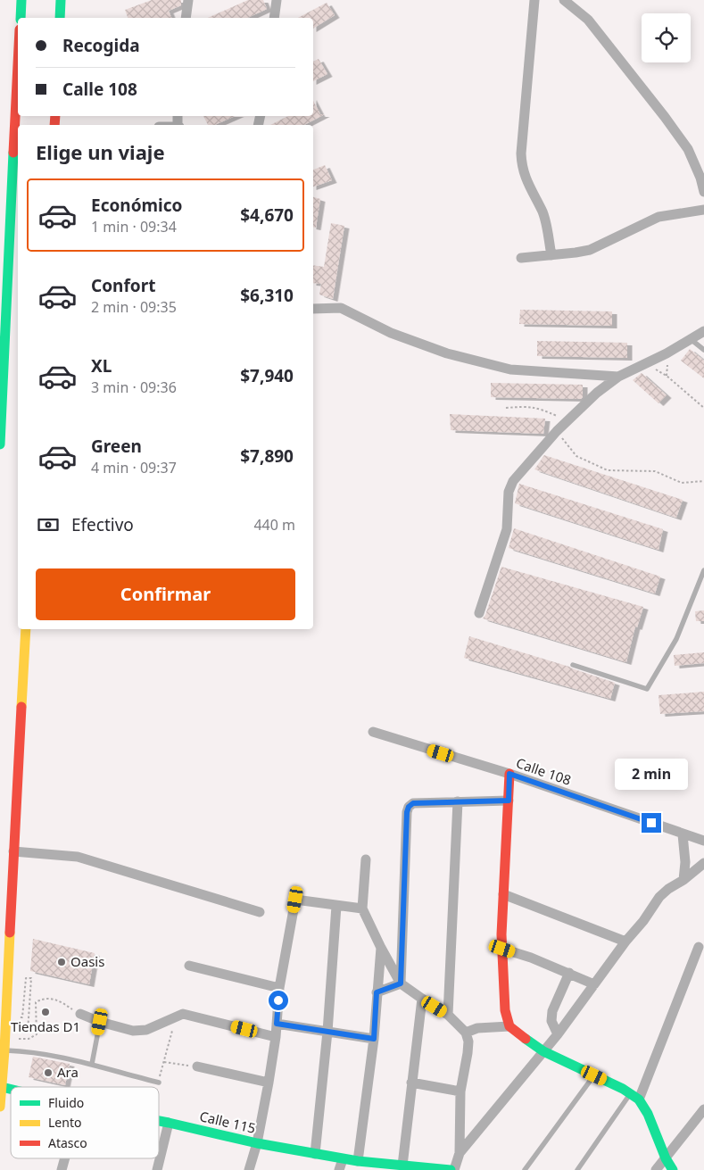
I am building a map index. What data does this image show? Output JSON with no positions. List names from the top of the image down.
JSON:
{
  "streets": {
    "main road": ["Calle 115"],
    "street": ["Calle 108"]
  },
  "places": ["Oasis", "Tiendas D1", "Ara"],
  "legend": ["Fluido", "Lento", "Atasco"],
  "page": {
    "banner": ["Recogida", "Calle 108"],
    "heading": "Elige un viaje",
    "list": [
      {
        "name": "Económico",
        "note": "1 min · 09:34",
        "value": "$4,670"
      },
      {
        "name": "Confort",
        "note": "2 min · 09:35",
        "value": "$6,310"
      },
      {
        "name": "XL",
        "note": "3 min · 09:36",
        "value": "$7,940"
      },
      {
        "name": "Green",
        "note": "4 min · 09:37",
        "value": "$7,890"
      }
    ],
    "pay": ["Efectivo", "440 m"],
    "buttons": "Confirmar",
    "bubble": "2 min"
  }
}
